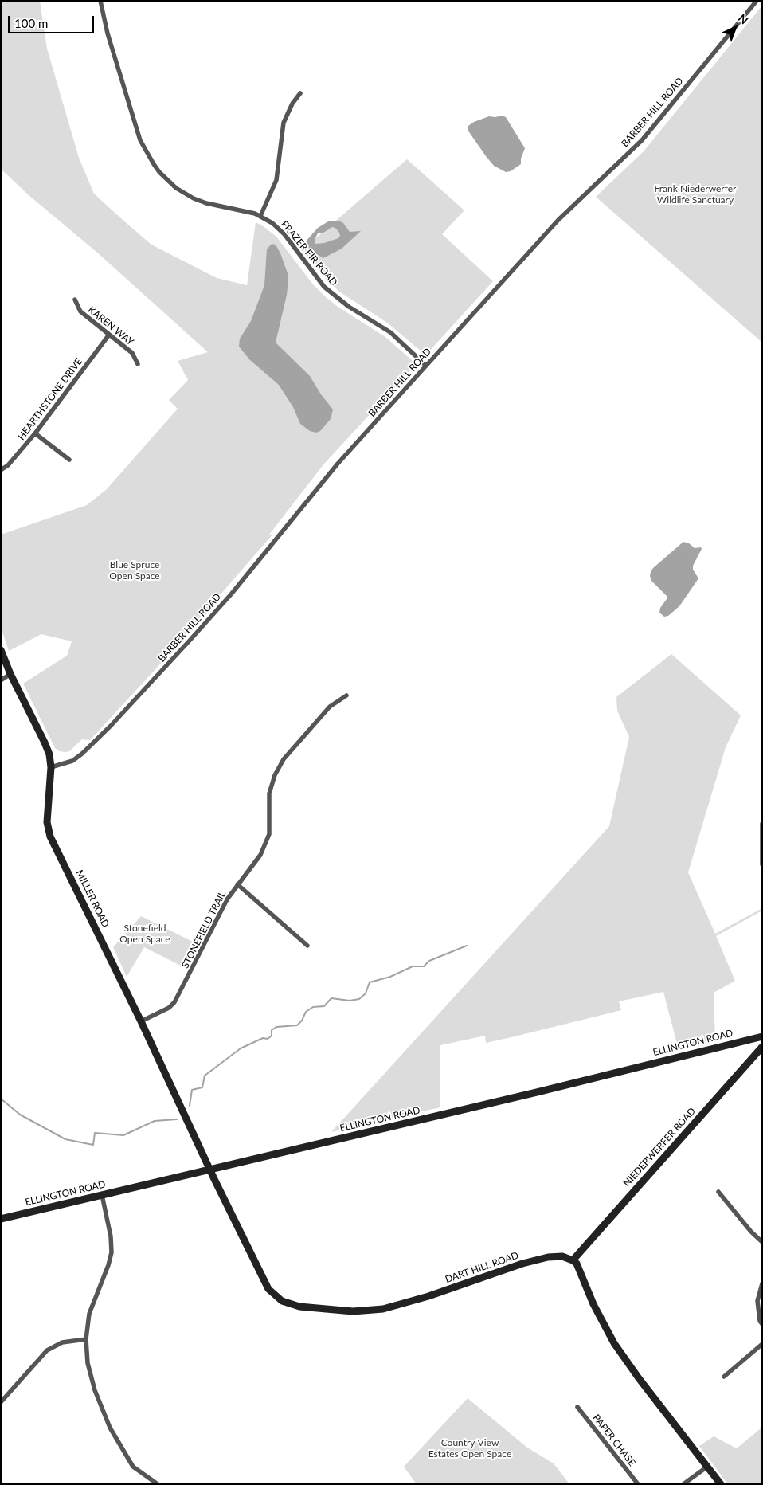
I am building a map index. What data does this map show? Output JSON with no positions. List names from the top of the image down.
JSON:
{
  "streets": {
    "street": [
      "BARBER HILL ROAD",
      "FRAZER FIR ROAD",
      "KAREN WAY",
      "HEARTHSTONE DRIVE",
      "MILLER ROAD",
      "STONEFIELD TRAIL",
      "ELLINGTON ROAD",
      "NIEDERWERFER ROAD",
      "DART HILL ROAD",
      "PAPER CHASE"
    ]
  },
  "crossings": [
    ["BARBER HILL ROAD", "FRAZER FIR ROAD"],
    ["BARBER HILL ROAD", "MILLER ROAD"],
    ["KAREN WAY", "HEARTHSTONE DRIVE"],
    ["MILLER ROAD", "STONEFIELD TRAIL"],
    ["MILLER ROAD", "ELLINGTON ROAD"],
    ["MILLER ROAD", "DART HILL ROAD"],
    ["ELLINGTON ROAD", "DART HILL ROAD"],
    ["NIEDERWERFER ROAD", "DART HILL ROAD"]
  ],
  "parks": [
    "Frank Niederwerfer Wildlife Sanctuary",
    "Blue Spruce Open Space",
    "Stonefield Open Space",
    "Country View Estates Open Space"
  ],
  "scale_bar": "100 m",
  "north": "top right"
}
